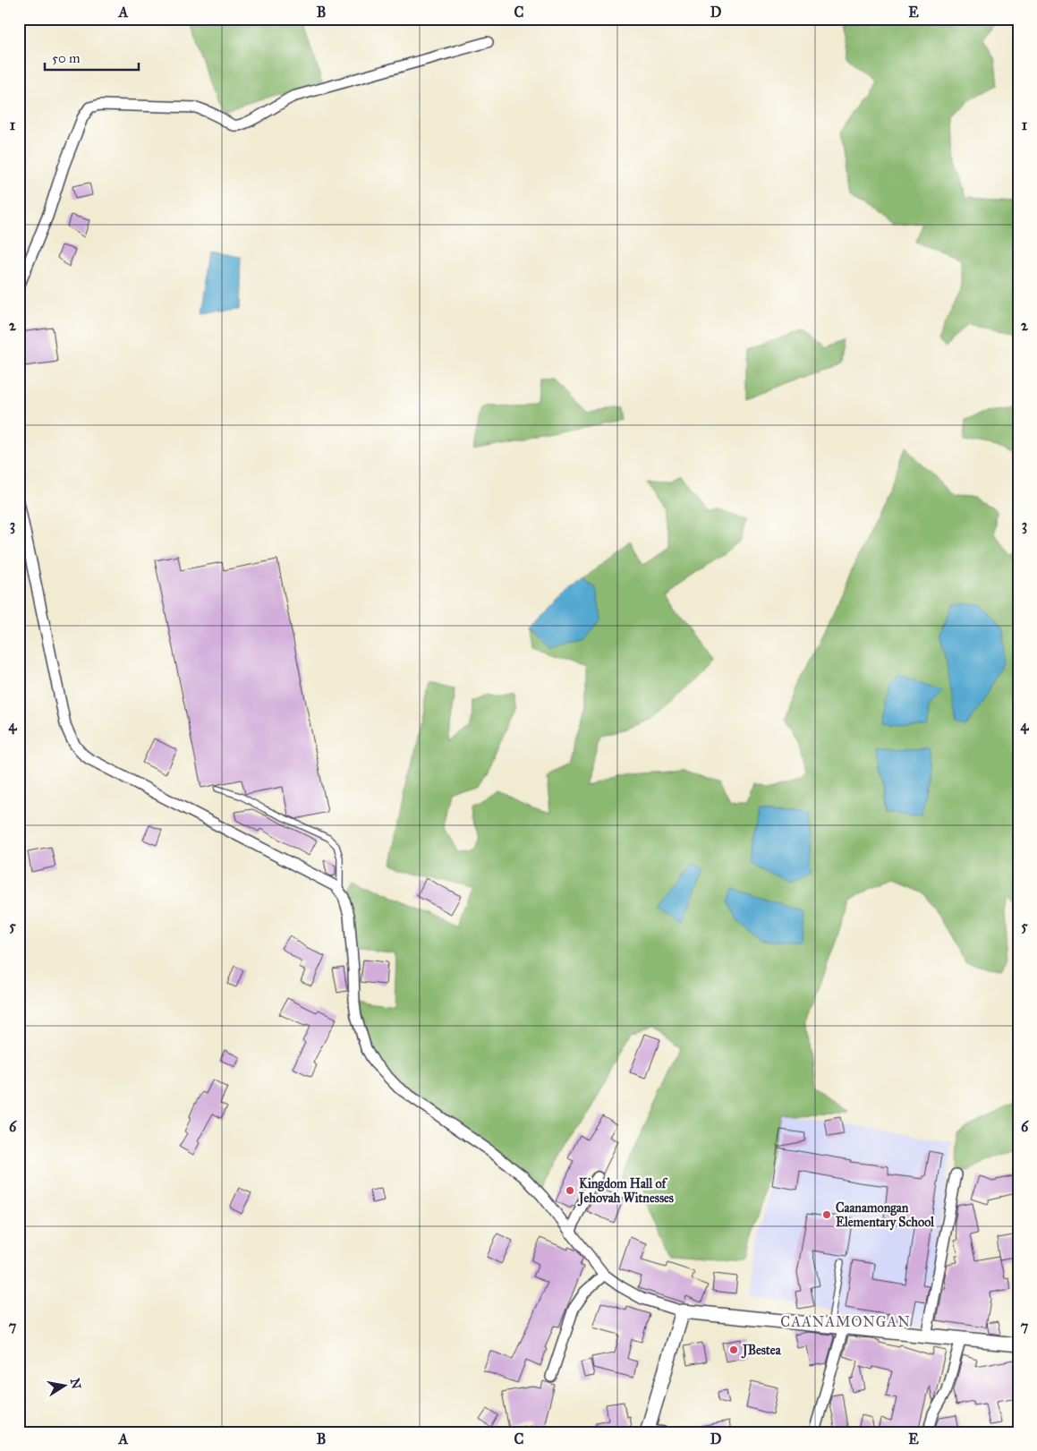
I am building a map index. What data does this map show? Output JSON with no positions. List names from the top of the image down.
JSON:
{
  "districts": ["CAANAMONGAN"],
  "places": ["Kingdom Hall of Jehovah Witnesses", "Caanamongan Elementary School", "JBestea"],
  "scale_bar": "50 m",
  "north": "right",
  "grid": {
    "columns": [
      "A",
      "B",
      "C",
      "D",
      "E"
    ],
    "rows": [
      "1",
      "2",
      "3",
      "4",
      "5",
      "6",
      "7"
    ]
  }
}
